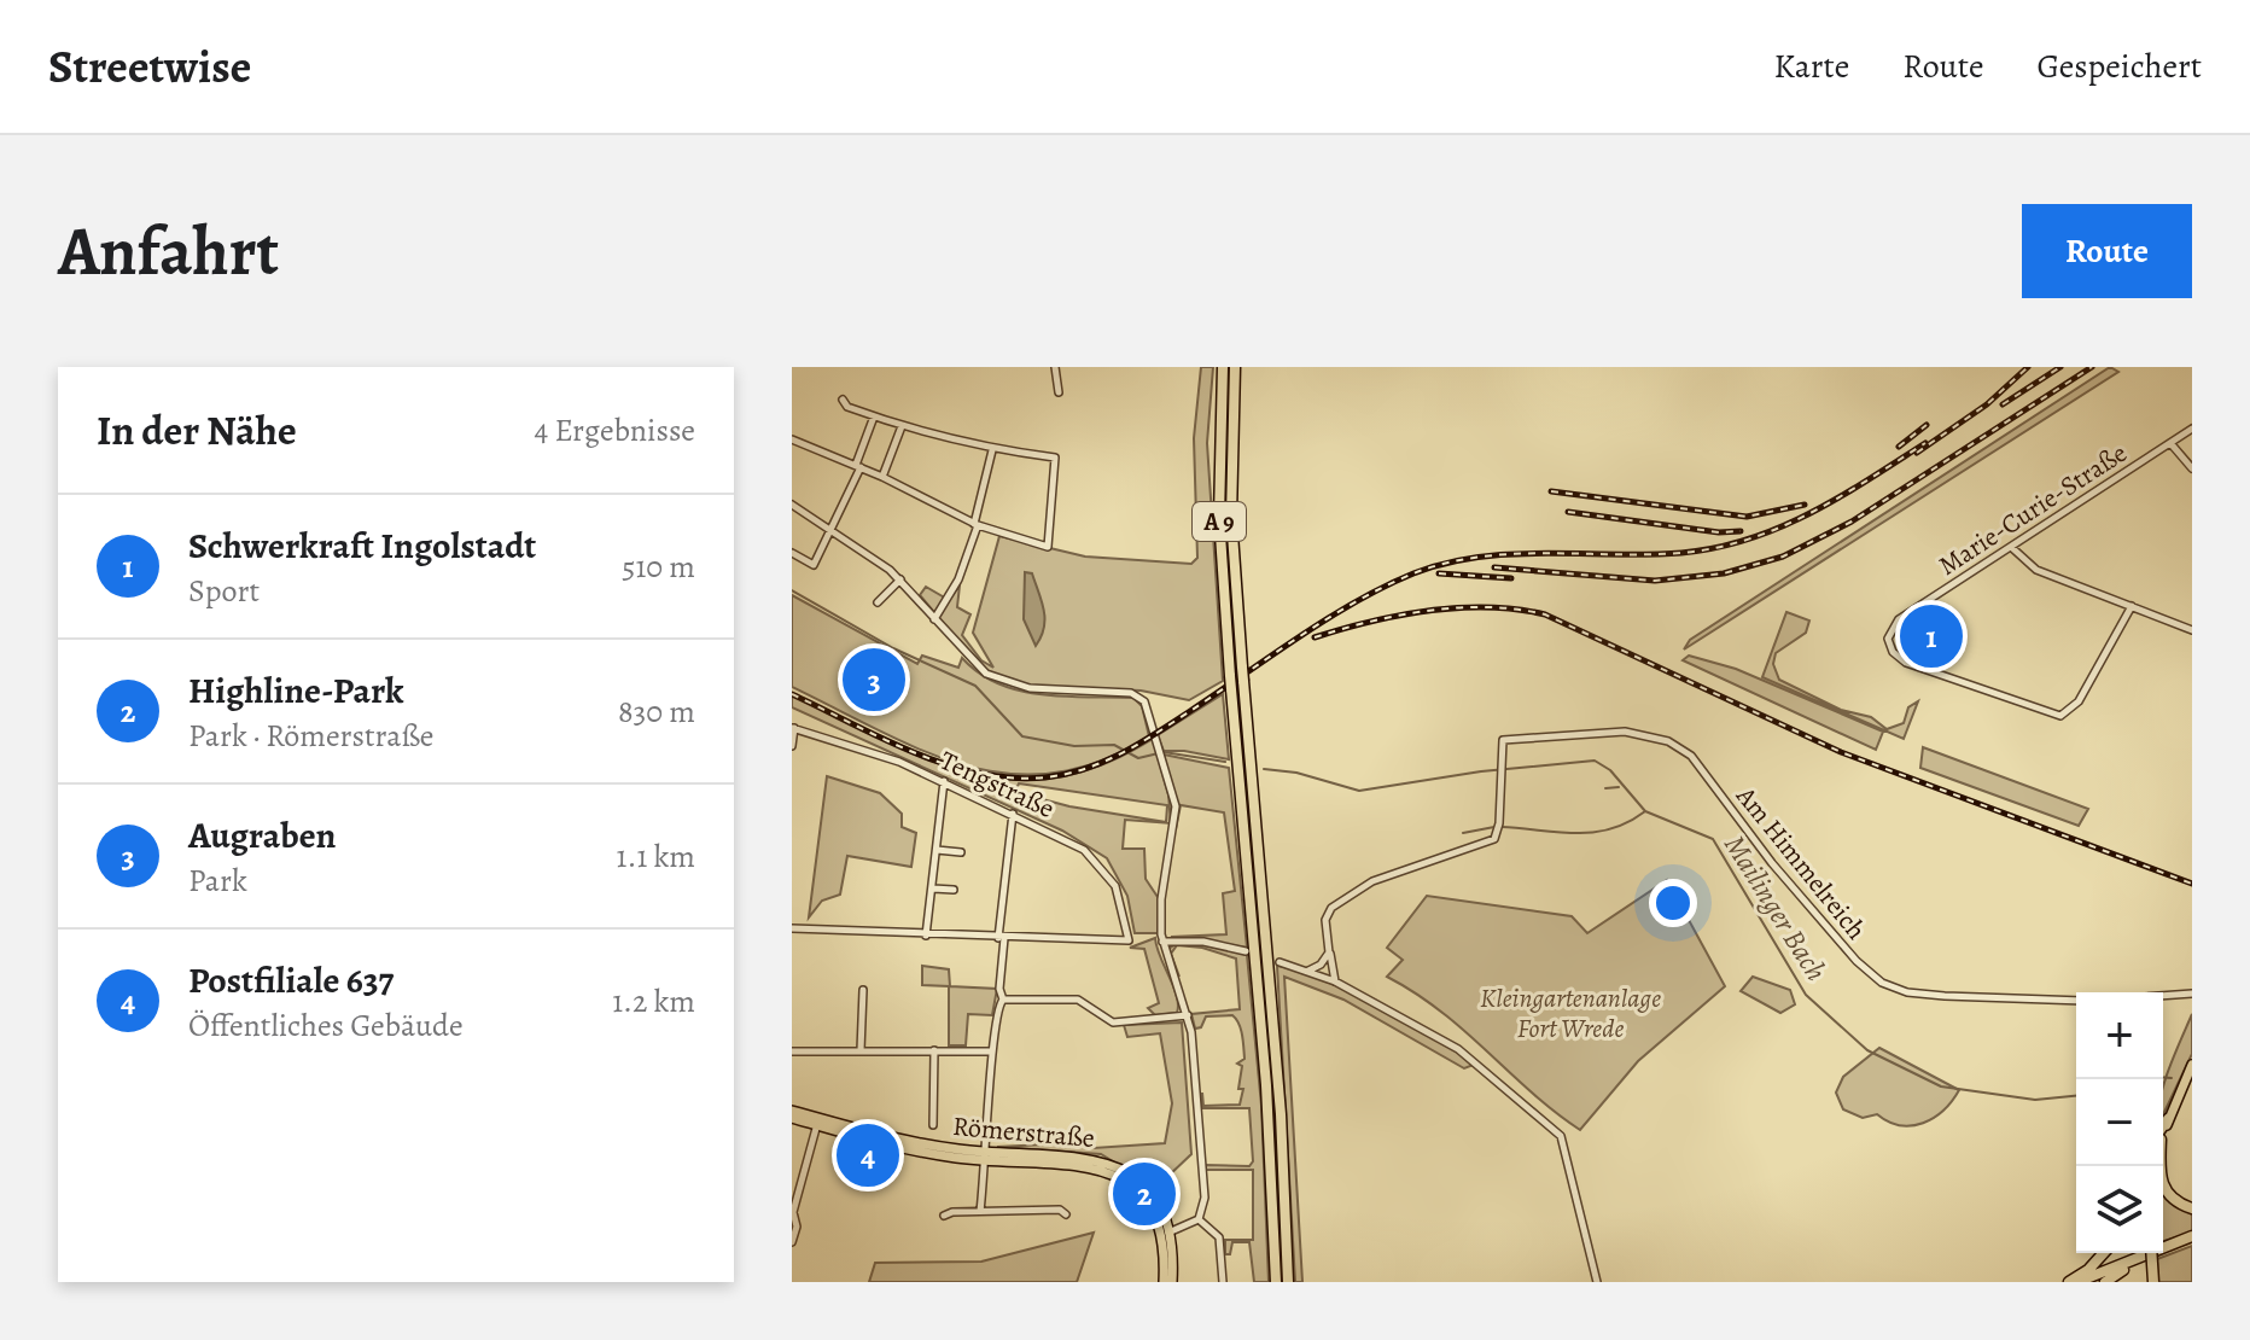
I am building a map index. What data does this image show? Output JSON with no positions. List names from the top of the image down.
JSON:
{
  "streets": {
    "highway": ["A 9"],
    "main road": ["Römerstraße"],
    "street": ["Marie-Curie-Straße", "Tengstraße", "Am Himmelreich"]
  },
  "water": ["Mailinger Bach"],
  "parks": ["Kleingartenanlage Fort Wrede"],
  "page": {
    "header": "Streetwise",
    "nav": ["Karte", "Route", "Gespeichert"],
    "buttons": "Route",
    "title": "Anfahrt",
    "heading": ["In der Nähe", "4 Ergebnisse"],
    "list": [
      {
        "mark": "1",
        "name": "Schwerkraft Ingolstadt",
        "note": "Sport",
        "value": "510 m"
      },
      {
        "mark": "2",
        "name": "Highline-Park",
        "note": "Park · Römerstraße",
        "value": "830 m"
      },
      {
        "mark": "3",
        "name": "Augraben",
        "note": "Park",
        "value": "1.1 km"
      },
      {
        "mark": "4",
        "name": "Postfiliale 637",
        "note": "Öffentliches Gebäude",
        "value": "1.2 km"
      }
    ],
    "pins": [
      "1",
      "3",
      "4",
      "2"
    ],
    "map_buttons": ["+", "−"]
  }
}
